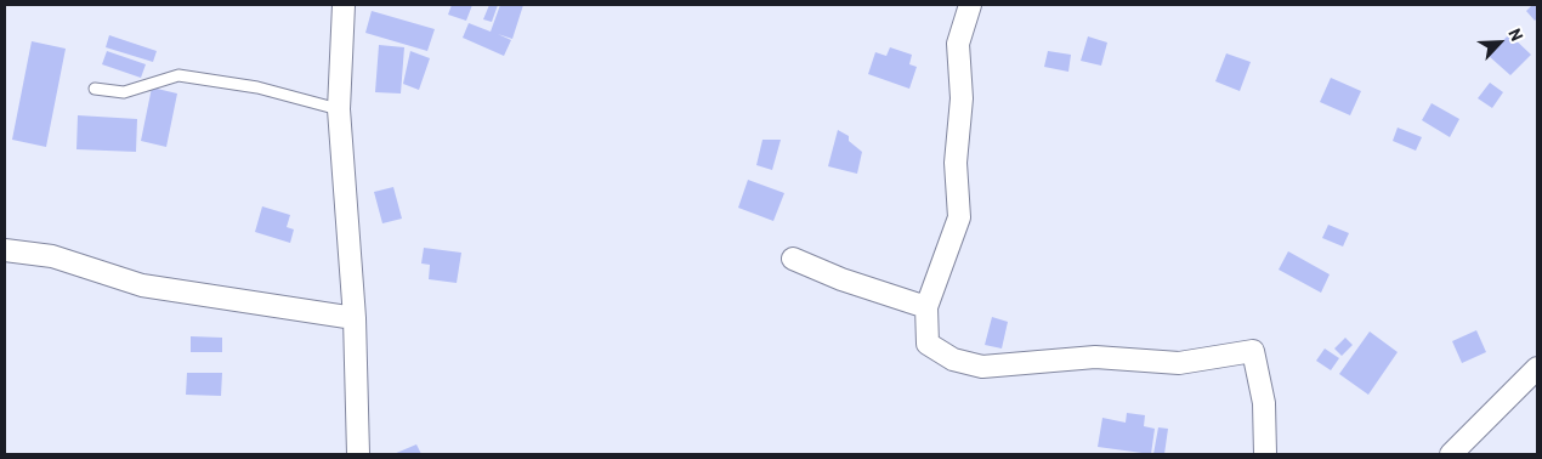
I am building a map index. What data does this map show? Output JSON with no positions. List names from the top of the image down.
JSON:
{
  "north": "top right"
}
